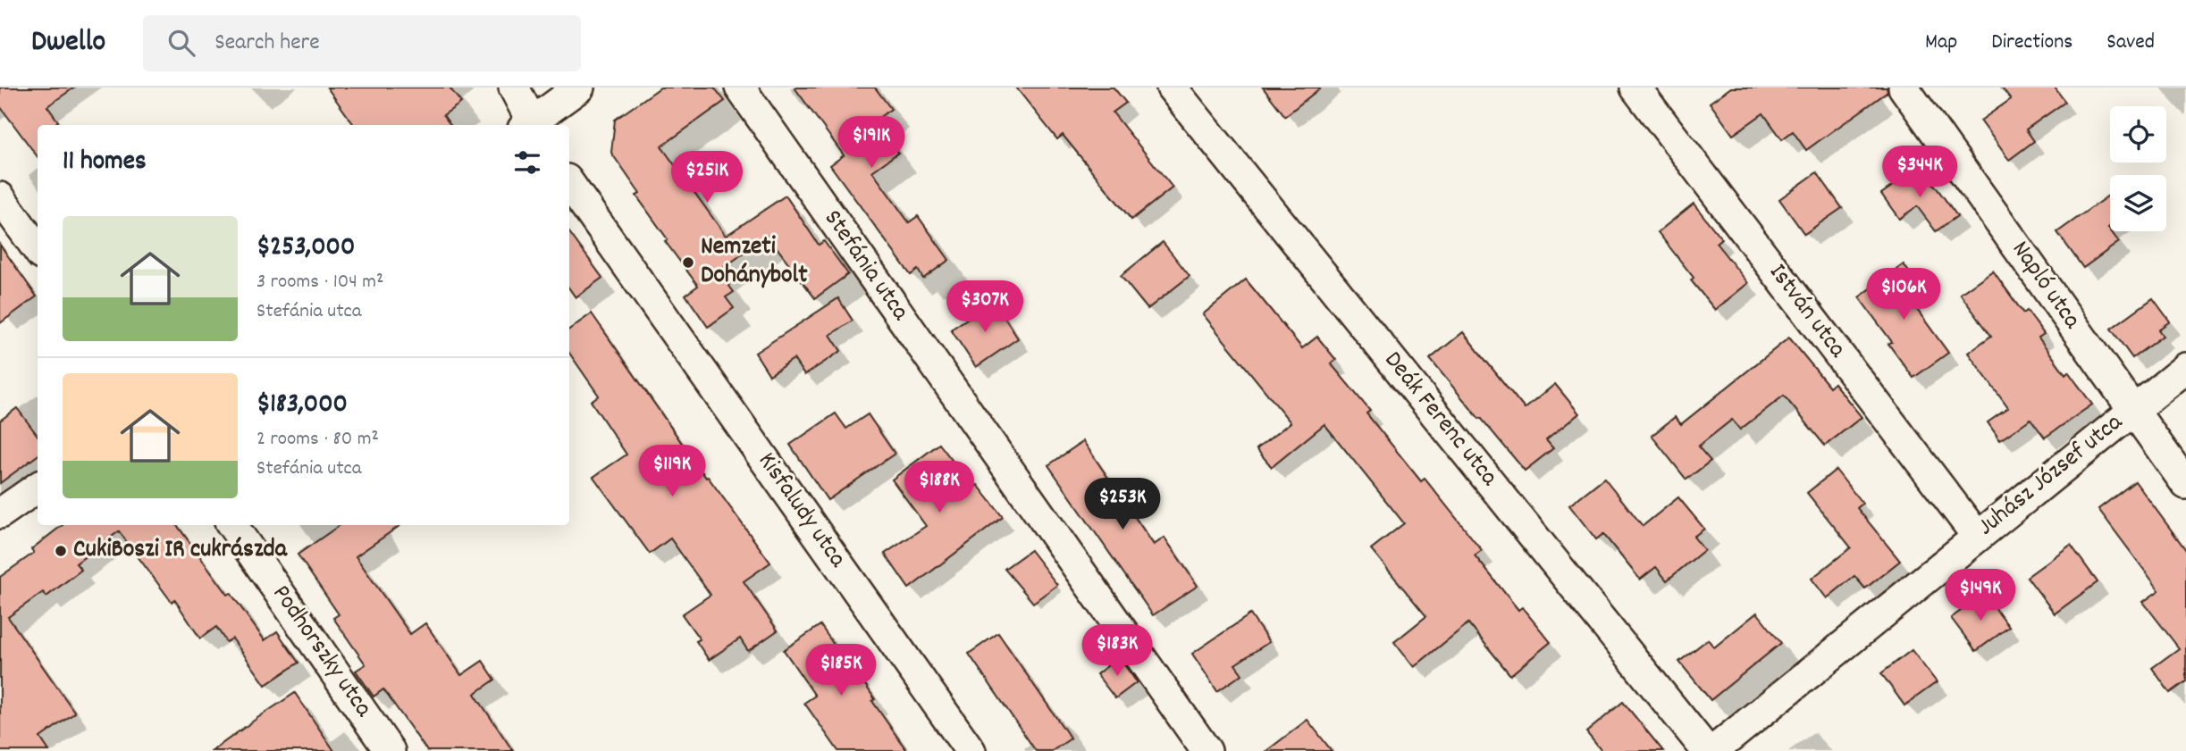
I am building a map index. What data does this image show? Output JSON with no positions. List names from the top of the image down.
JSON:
{
  "streets": {
    "street": [
      "Stefánia utca",
      "Napló utca",
      "István utca",
      "Deák Ferenc utca",
      "Juhász József utca",
      "Kisfaludy utca",
      "Podhorszky utca"
    ]
  },
  "crossings": [
    ["Napló utca", "Juhász József utca"],
    ["István utca", "Juhász József utca"]
  ],
  "places": ["Nemzeti Dohánybolt", "CukiBoszi IR cukrászda"],
  "page": {
    "header": "Dwello",
    "search": "Search here",
    "nav": ["Map", "Directions", "Saved"],
    "price": [
      "$191K",
      "$344K",
      "$251K",
      "$106K",
      "$307K",
      "$119K",
      "$188K",
      "$253K",
      "$149K",
      "$183K",
      "$185K"
    ],
    "heading": "11 homes",
    "list": [
      {
        "name": "$253,000",
        "note": "3 rooms · 104 m² · Stefánia utca"
      },
      {
        "name": "$183,000",
        "note": "2 rooms · 80 m² · Stefánia utca"
      }
    ]
  }
}
